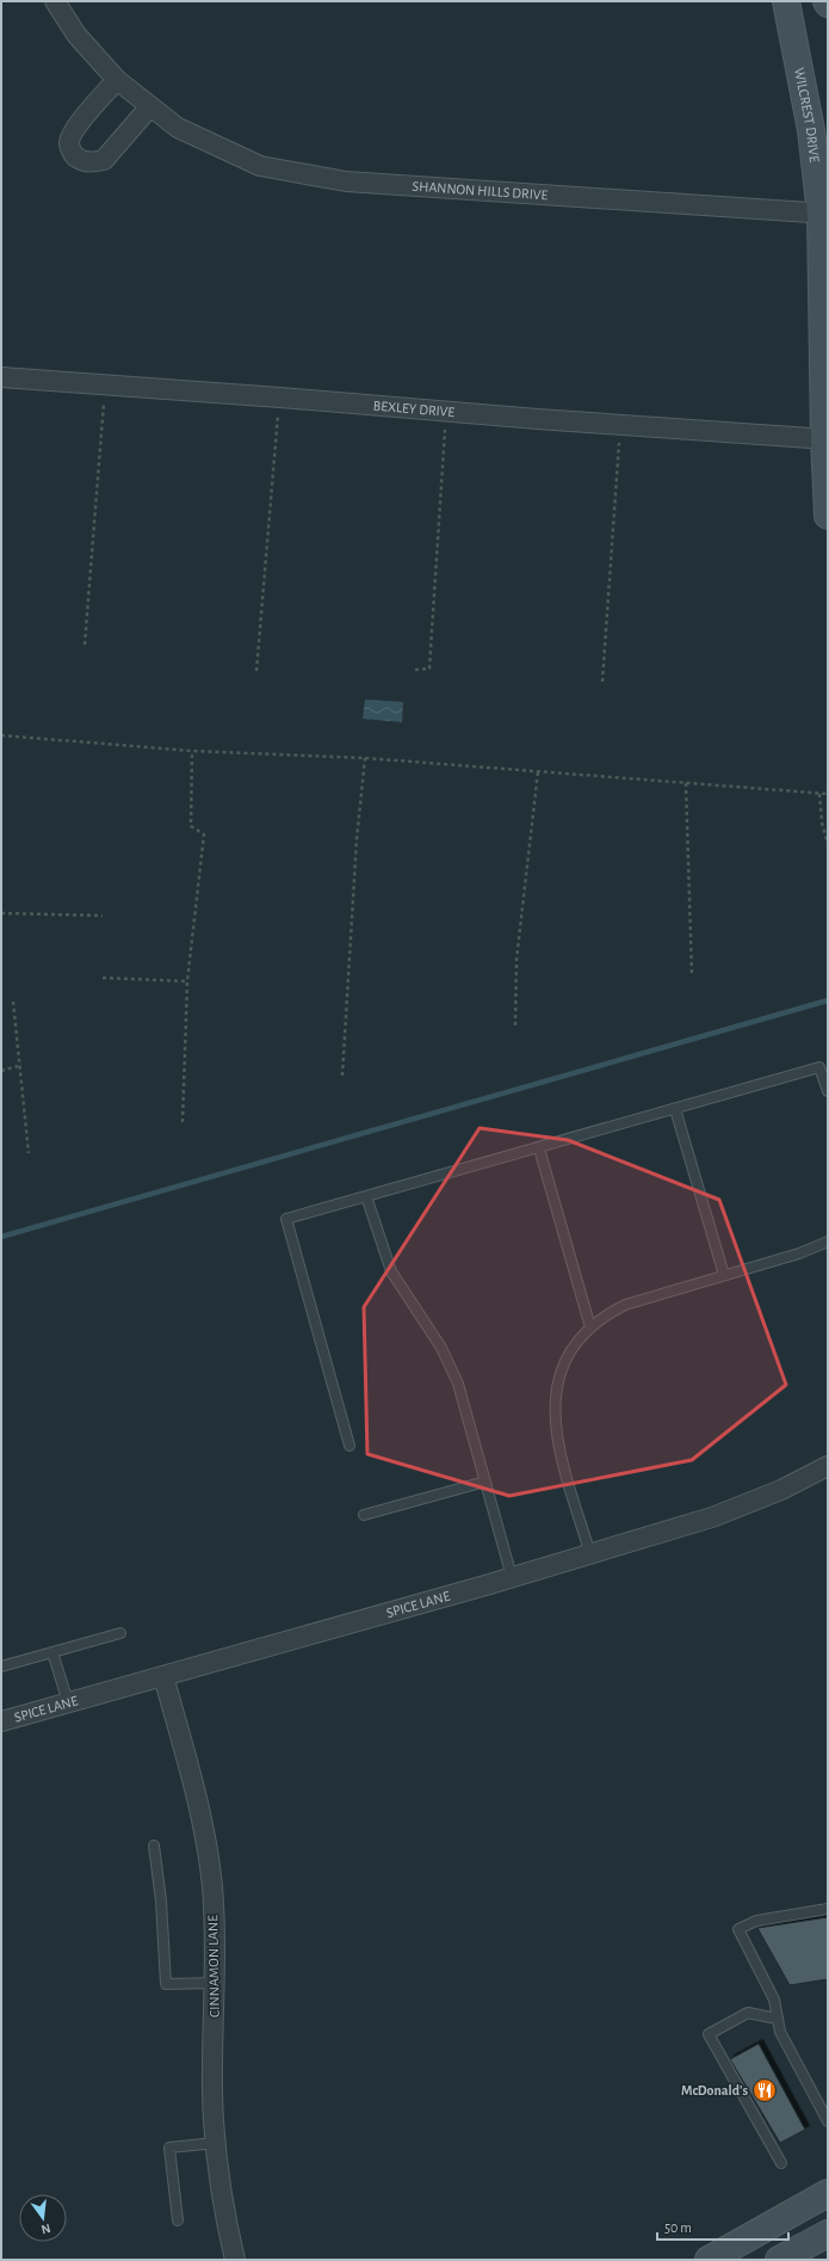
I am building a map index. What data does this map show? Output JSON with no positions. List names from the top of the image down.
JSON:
{
  "streets": {
    "main road": ["WILCREST DRIVE"],
    "street": [
      "SHANNON HILLS DRIVE",
      "BEXLEY DRIVE",
      "SPICE LANE",
      "CINNAMON LANE"
    ]
  },
  "crossings": [
    ["WILCREST DRIVE", "SHANNON HILLS DRIVE"],
    ["WILCREST DRIVE", "BEXLEY DRIVE"],
    ["SPICE LANE", "CINNAMON LANE"]
  ],
  "places": {
    "restaurant": ["McDonald's"]
  },
  "scale_bar": "50 m",
  "north": "bottom"
}
